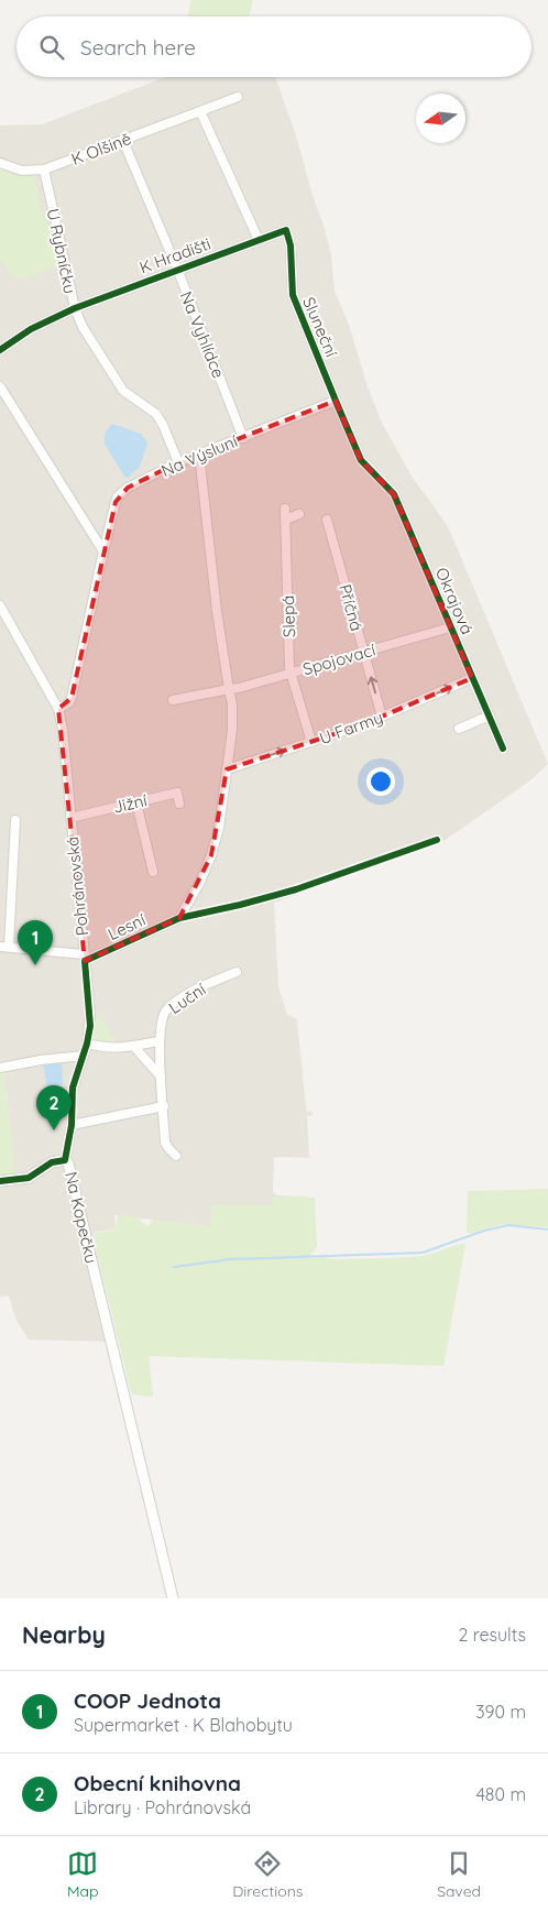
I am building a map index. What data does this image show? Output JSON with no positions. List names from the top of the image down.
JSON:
{
  "streets": {
    "street": [
      "K Olšině",
      "U Rybníčku",
      "K Hradišti",
      "Sluneční",
      "Na Vyhlídce",
      "Na Výsluní",
      "Okrajová",
      "Příčná",
      "Slepá",
      "Spojovací",
      "U Farmy",
      "Jižní",
      "Pohránovská",
      "Lesní",
      "Luční",
      "Na Kopečku"
    ]
  },
  "crossings": [
    ["K Olšině", "U Rybníčku"],
    ["K Olšině", "Na Vyhlídce"],
    ["U Rybníčku", "K Hradišti"],
    ["U Rybníčku", "Na Výsluní"],
    ["K Hradišti", "Sluneční"],
    ["K Hradišti", "Na Vyhlídce"],
    ["Sluneční", "Na Výsluní"],
    ["Sluneční", "Okrajová"],
    ["Na Vyhlídce", "Na Výsluní"],
    ["Na Výsluní", "Pohránovská"],
    ["Na Výsluní", "Lesní"],
    ["Okrajová", "Spojovací"],
    ["Okrajová", "U Farmy"],
    ["Příčná", "Spojovací"],
    ["Příčná", "U Farmy"],
    ["Slepá", "Spojovací"],
    ["Slepá", "U Farmy"],
    ["Spojovací", "Lesní"],
    ["U Farmy", "Lesní"],
    ["Jižní", "Pohránovská"],
    ["Pohránovská", "Lesní"],
    ["Pohránovská", "Na Kopečku"]
  ],
  "one_way": ["U Farmy"],
  "north": "left",
  "page": {
    "search": "Search here",
    "pins": ["1", "2"],
    "heading": ["Nearby", "2 results"],
    "list": [
      {
        "mark": "1",
        "name": "COOP Jednota",
        "note": "Supermarket · K Blahobytu",
        "value": "390 m"
      },
      {
        "mark": "2",
        "name": "Obecní knihovna",
        "note": "Library · Pohránovská",
        "value": "480 m"
      }
    ],
    "nav": ["Map", "Directions", "Saved"]
  }
}
